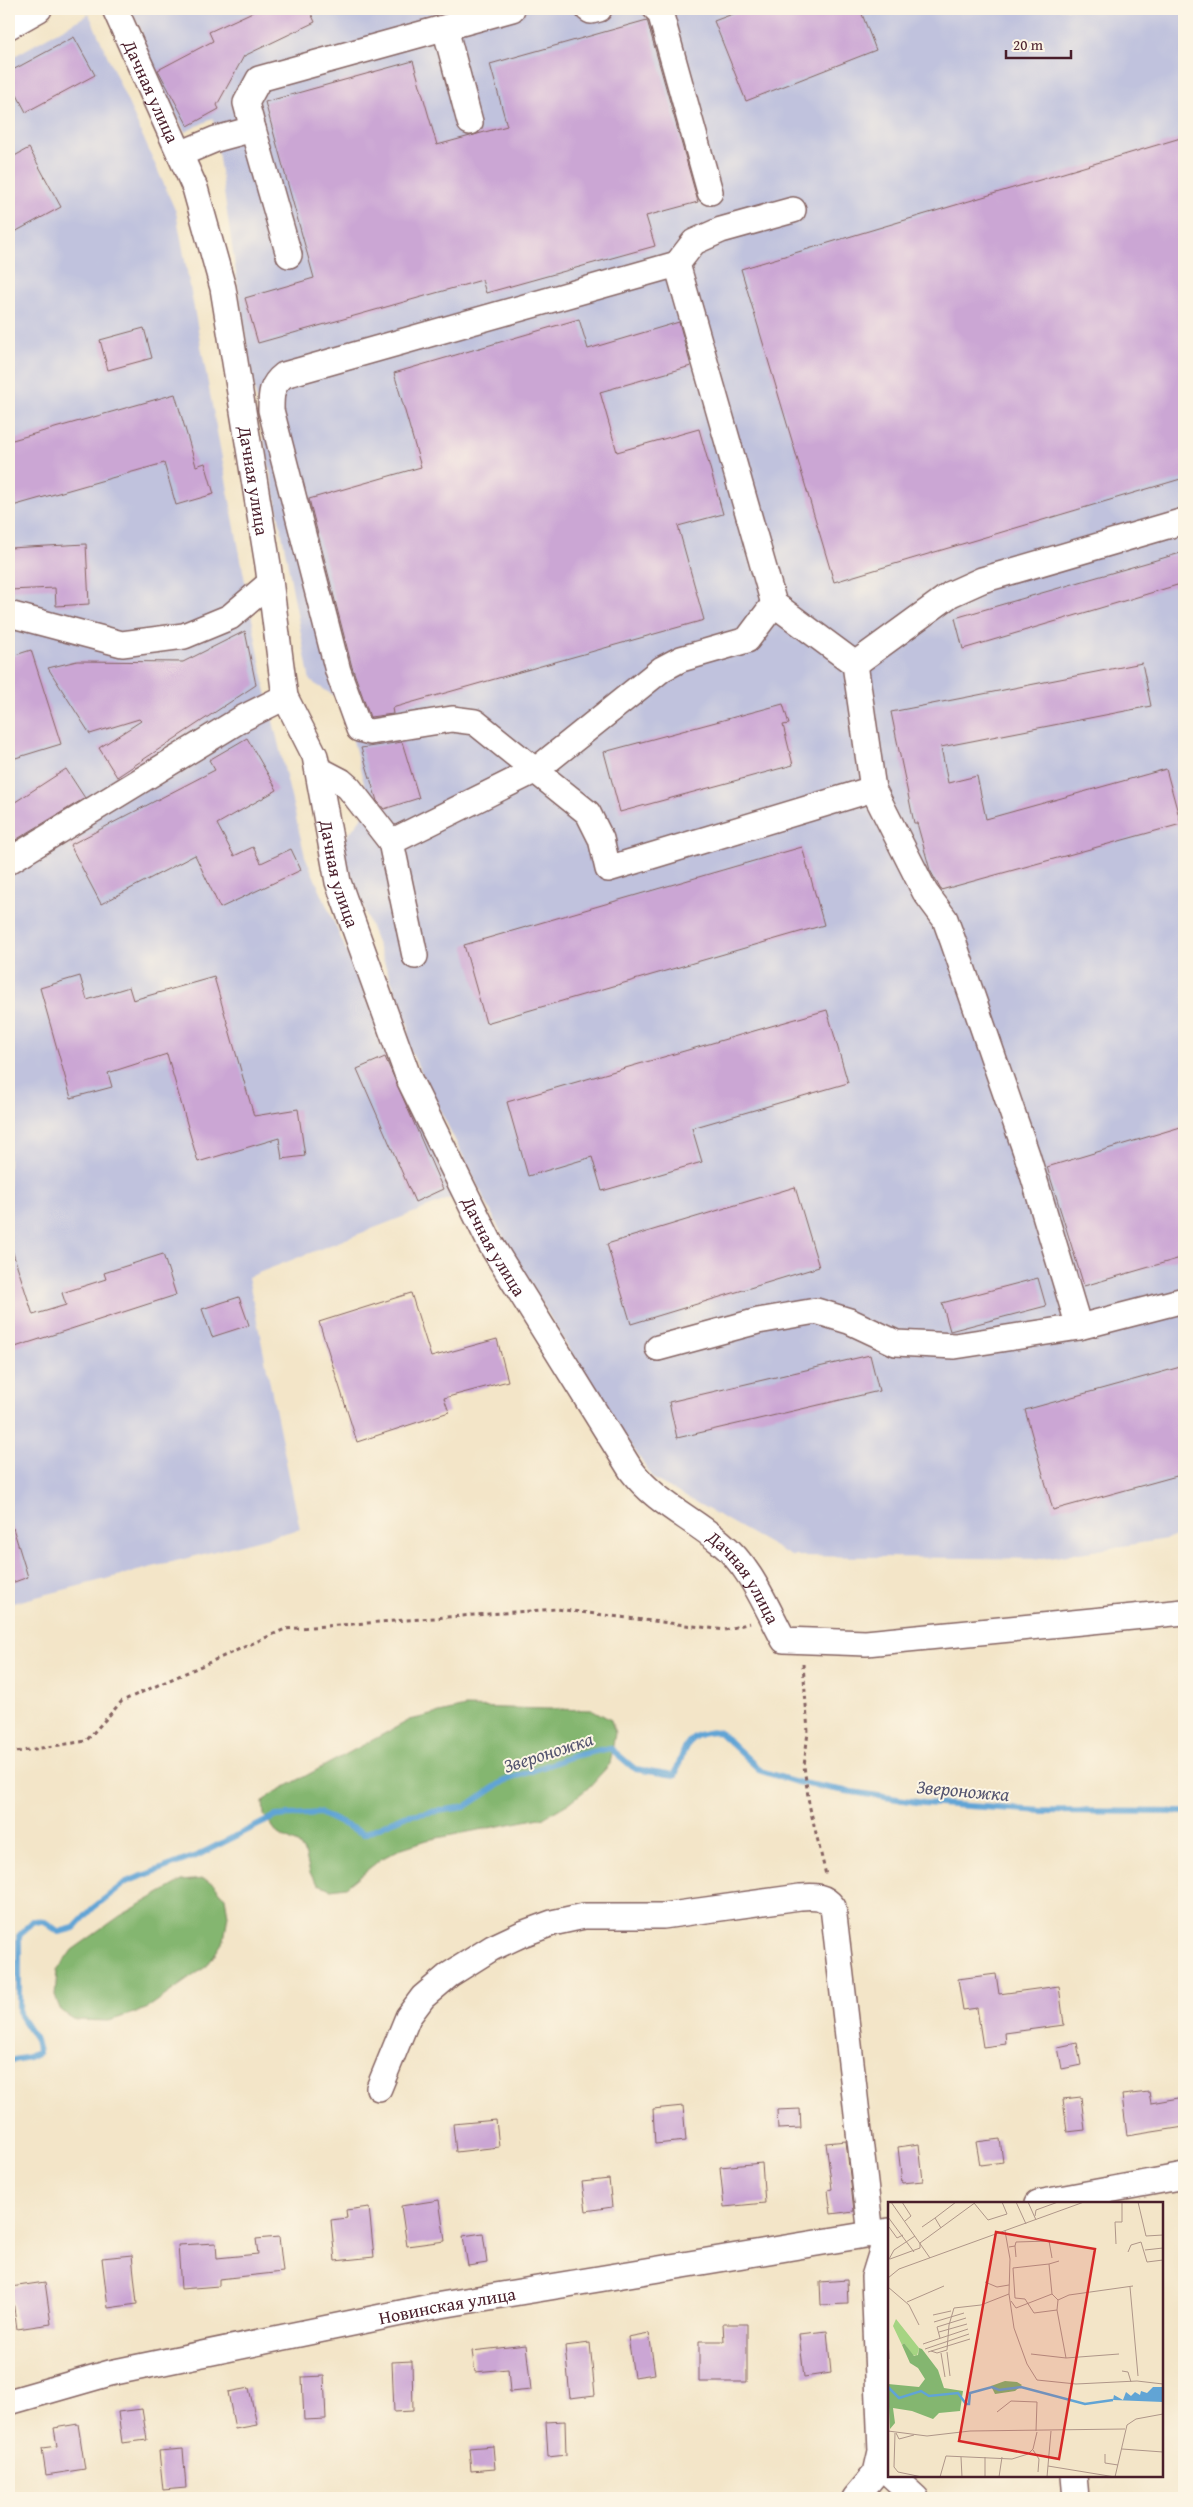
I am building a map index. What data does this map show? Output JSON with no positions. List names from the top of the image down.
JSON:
{
  "streets": {
    "street": ["Дачная улица", "Новинская улица"]
  },
  "water": ["Звероножка"],
  "scale_bar": "20 m"
}
